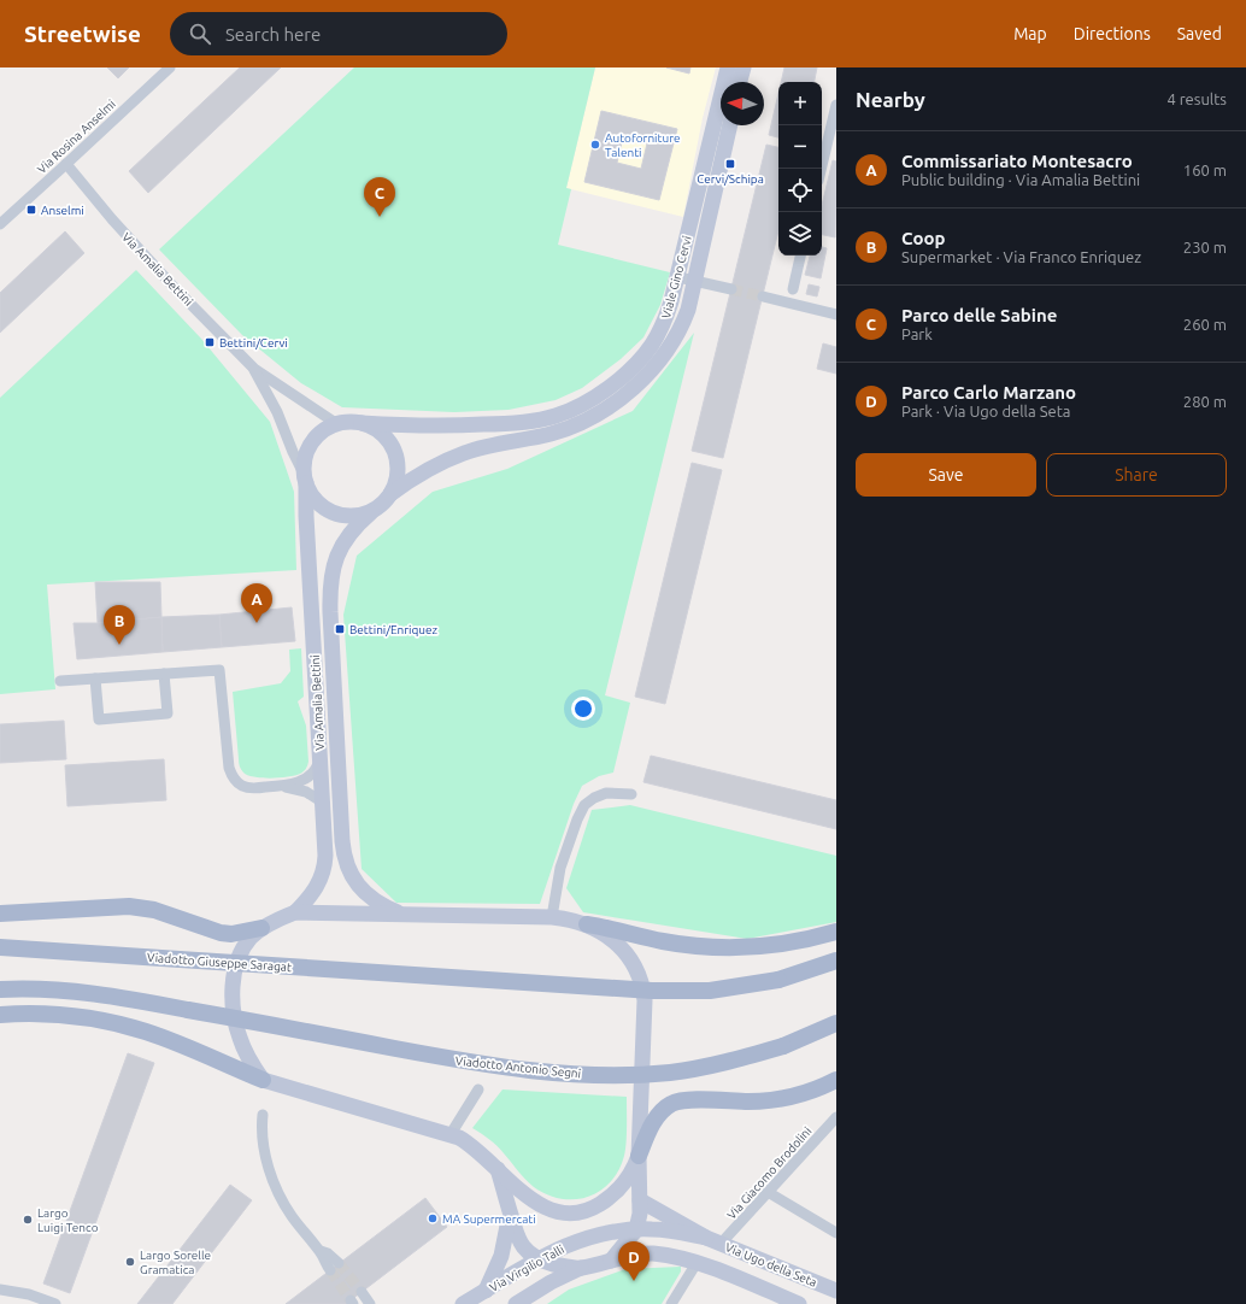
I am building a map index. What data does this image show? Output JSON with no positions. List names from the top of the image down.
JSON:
{
  "streets": {
    "main road": ["Viadotto Giuseppe Saragat", "Viadotto Antonio Segni"],
    "street": [
      "Via Rosina Anselmi",
      "Via Amalia Bettini",
      "Viale Gino Cervi",
      "Via Giacomo Brodolini",
      "Via Ugo della Seta",
      "Via Virgilio Talli"
    ]
  },
  "crossings": [
    ["Via Rosina Anselmi", "Via Amalia Bettini"],
    ["Via Amalia Bettini", "Viale Gino Cervi"],
    ["Via Giacomo Brodolini", "Via Ugo della Seta"],
    ["Via Giacomo Brodolini", "Via Virgilio Talli"],
    ["Via Ugo della Seta", "Via Virgilio Talli"]
  ],
  "places": {
    "other": [
      "Autoforniture Talenti",
      "MA Supermercati",
      "Largo Luigi Tenco",
      "Largo Sorelle Gramatica"
    ],
    "transit": [
      "Cervi/Schipa",
      "Anselmi",
      "Bettini/Cervi",
      "Bettini/Enriquez"
    ]
  },
  "north": "left",
  "page": {
    "header": "Streetwise",
    "search": "Search here",
    "nav": ["Map", "Directions", "Saved"],
    "heading": ["Nearby", "4 results"],
    "map_buttons": ["+", "−"],
    "list": [
      {
        "mark": "A",
        "name": "Commissariato Montesacro",
        "note": "Public building · Via Amalia Bettini",
        "value": "160 m"
      },
      {
        "mark": "B",
        "name": "Coop",
        "note": "Supermarket · Via Franco Enriquez",
        "value": "230 m"
      },
      {
        "mark": "C",
        "name": "Parco delle Sabine",
        "note": "Park",
        "value": "260 m"
      },
      {
        "mark": "D",
        "name": "Parco Carlo Marzano",
        "note": "Park · Via Ugo della Seta",
        "value": "280 m"
      }
    ],
    "pins": [
      "C",
      "A",
      "B",
      "D"
    ],
    "buttons": ["Save", "Share"]
  }
}
